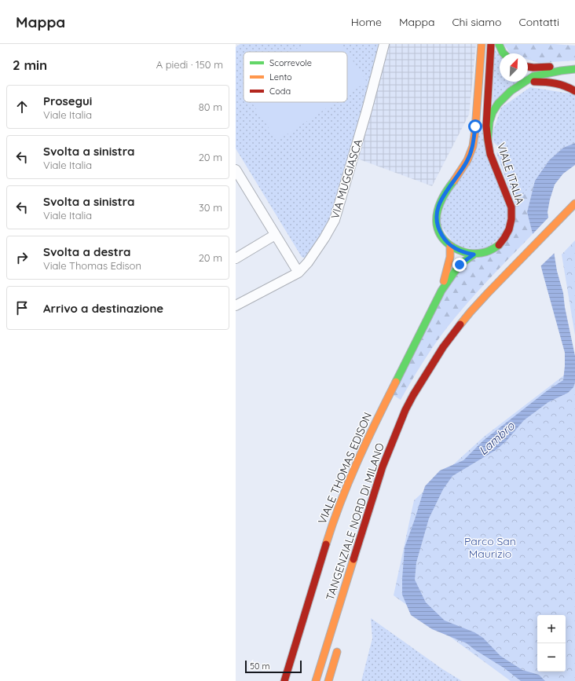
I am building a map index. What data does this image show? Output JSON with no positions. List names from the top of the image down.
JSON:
{
  "streets": {
    "main road": ["VIALE ITALIA", "VIALE THOMAS EDISON", "TANGENZIALE NORD DI MILANO"],
    "street": ["VIA MUGGIASCA"]
  },
  "crossings": [
    ["VIALE ITALIA", "VIALE THOMAS EDISON"]
  ],
  "water": ["Lambro"],
  "parks": ["Parco San Maurizio"],
  "legend": ["Scorrevole", "Lento", "Coda"],
  "scale_bar": "50 m",
  "north": "top right",
  "page": {
    "header": "Mappa",
    "nav": [
      "Home",
      "Mappa",
      "Chi siamo",
      "Contatti"
    ],
    "heading": ["2 min", "A piedi · 150 m"],
    "list": [
      ["Prosegui", "Viale Italia", "80 m"],
      ["Svolta a sinistra", "Viale Italia", "20 m"],
      ["Svolta a sinistra", "Viale Italia", "30 m"],
      ["Svolta a destra", "Viale Thomas Edison", "20 m"],
      "Arrivo a destinazione"
    ],
    "map_buttons": ["+", "−"],
    "scale": "50 m"
  }
}
